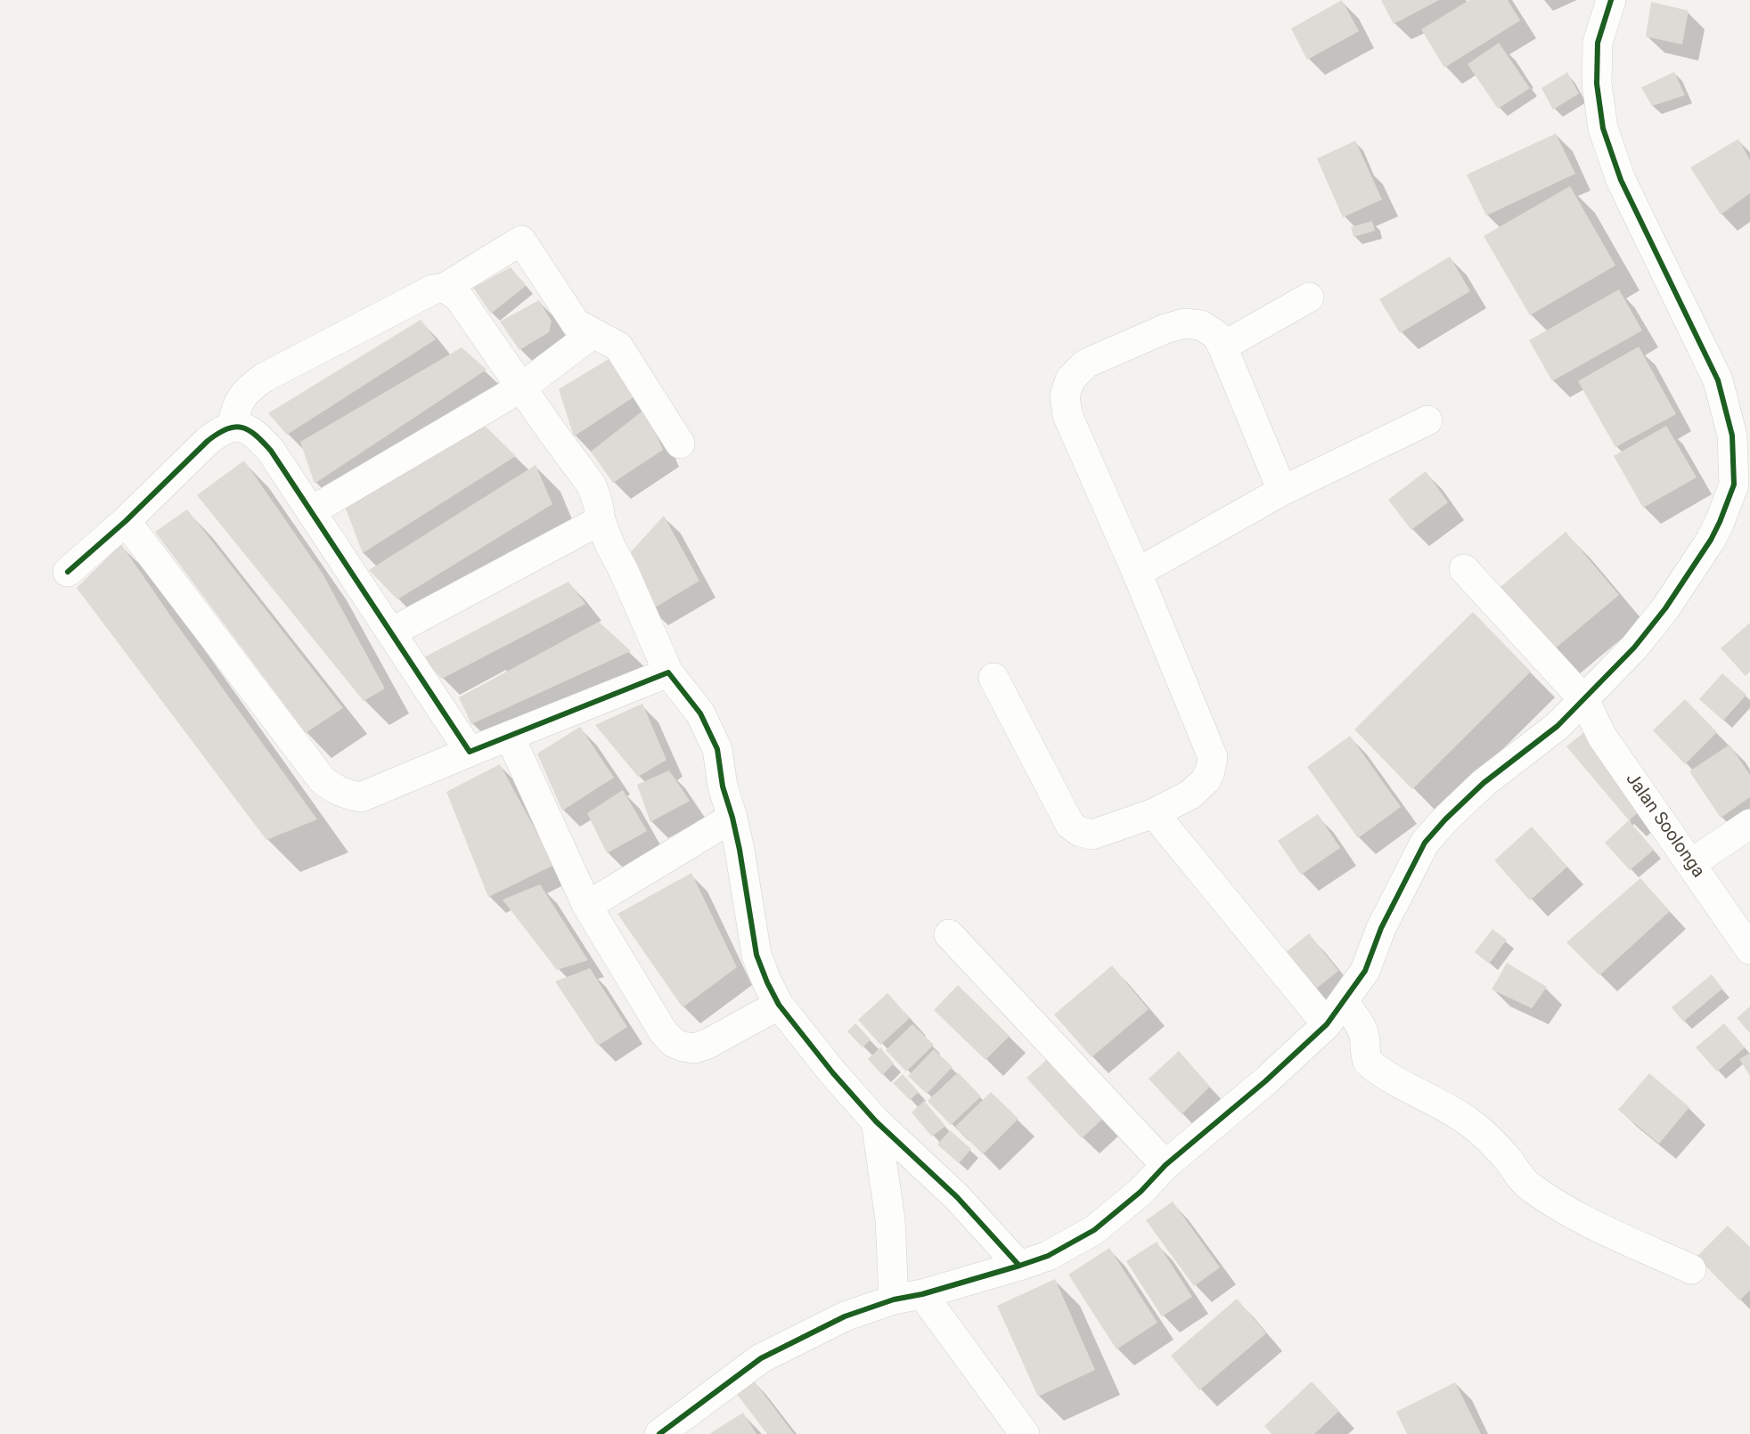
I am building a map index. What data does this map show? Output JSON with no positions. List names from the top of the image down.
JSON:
{
  "streets": {
    "street": ["Jalan Soolonga"]
  }
}
